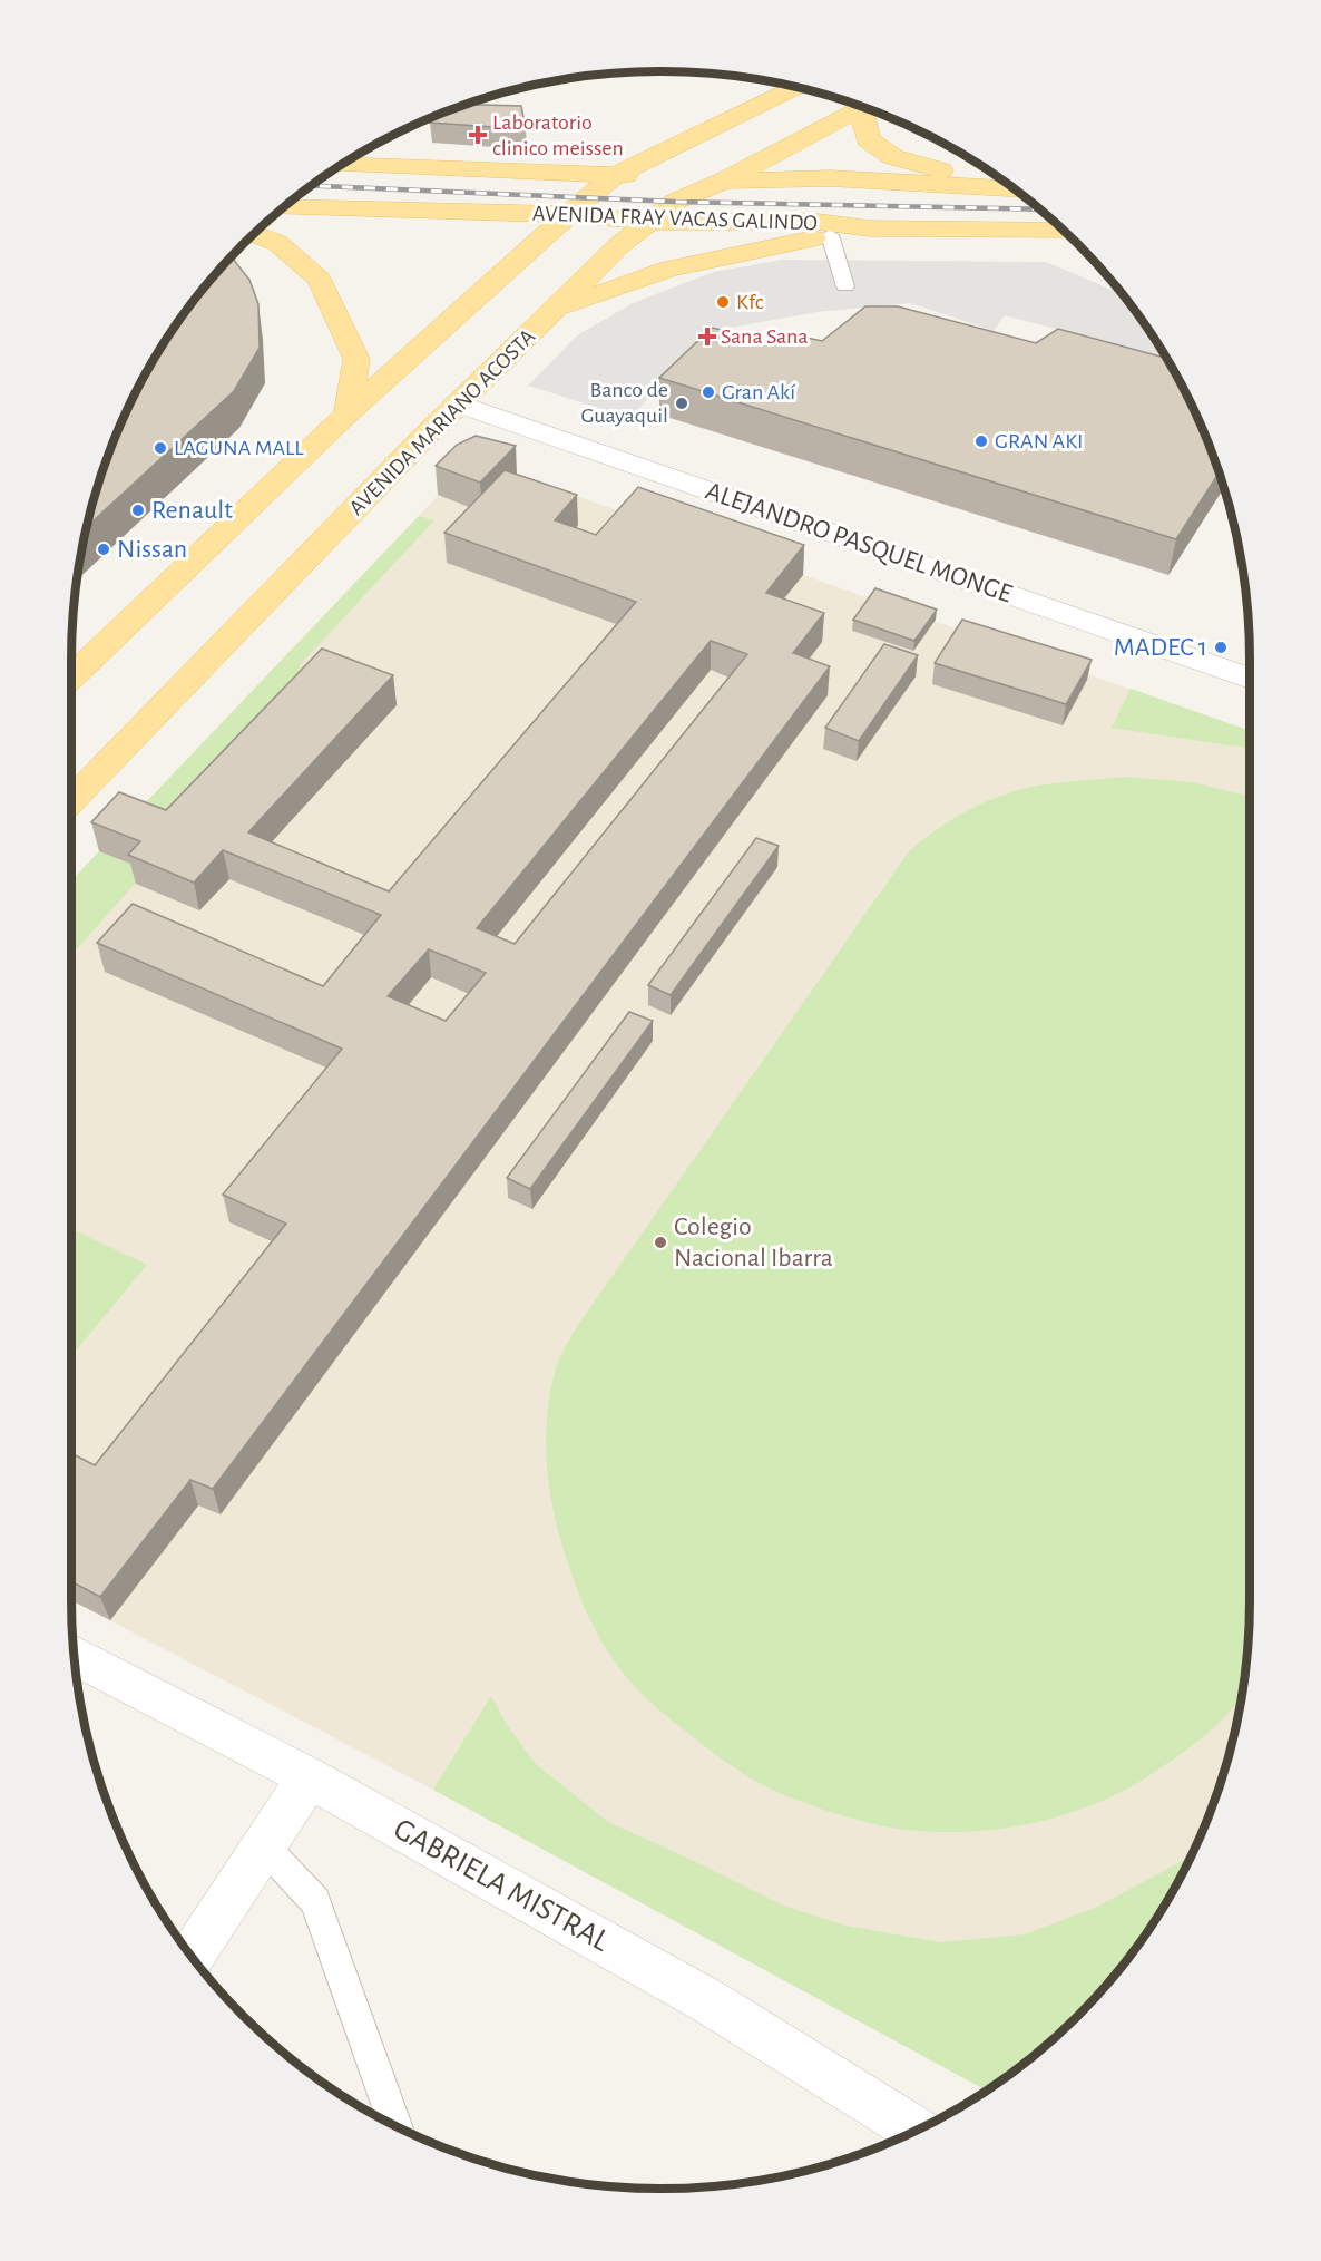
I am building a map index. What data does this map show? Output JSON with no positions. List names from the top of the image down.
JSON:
{
  "streets": {
    "main road": ["AVENIDA FRAY VACAS GALINDO", "AVENIDA MARIANO ACOSTA"],
    "street": ["ALEJANDRO PASQUEL MONGE", "GABRIELA MISTRAL"]
  },
  "crossings": [
    ["AVENIDA FRAY VACAS GALINDO", "AVENIDA MARIANO ACOSTA"],
    ["AVENIDA MARIANO ACOSTA", "ALEJANDRO PASQUEL MONGE"]
  ],
  "places": {
    "health": ["Laboratorio clinico meissen", "Sana Sana"],
    "other": [
      "Kfc",
      "Gran Akí",
      "Banco de Guayaquil",
      "GRAN AKI",
      "LAGUNA MALL",
      "Renault",
      "Nissan",
      "MADEC 1",
      "Colegio Nacional Ibarra"
    ]
  }
}
